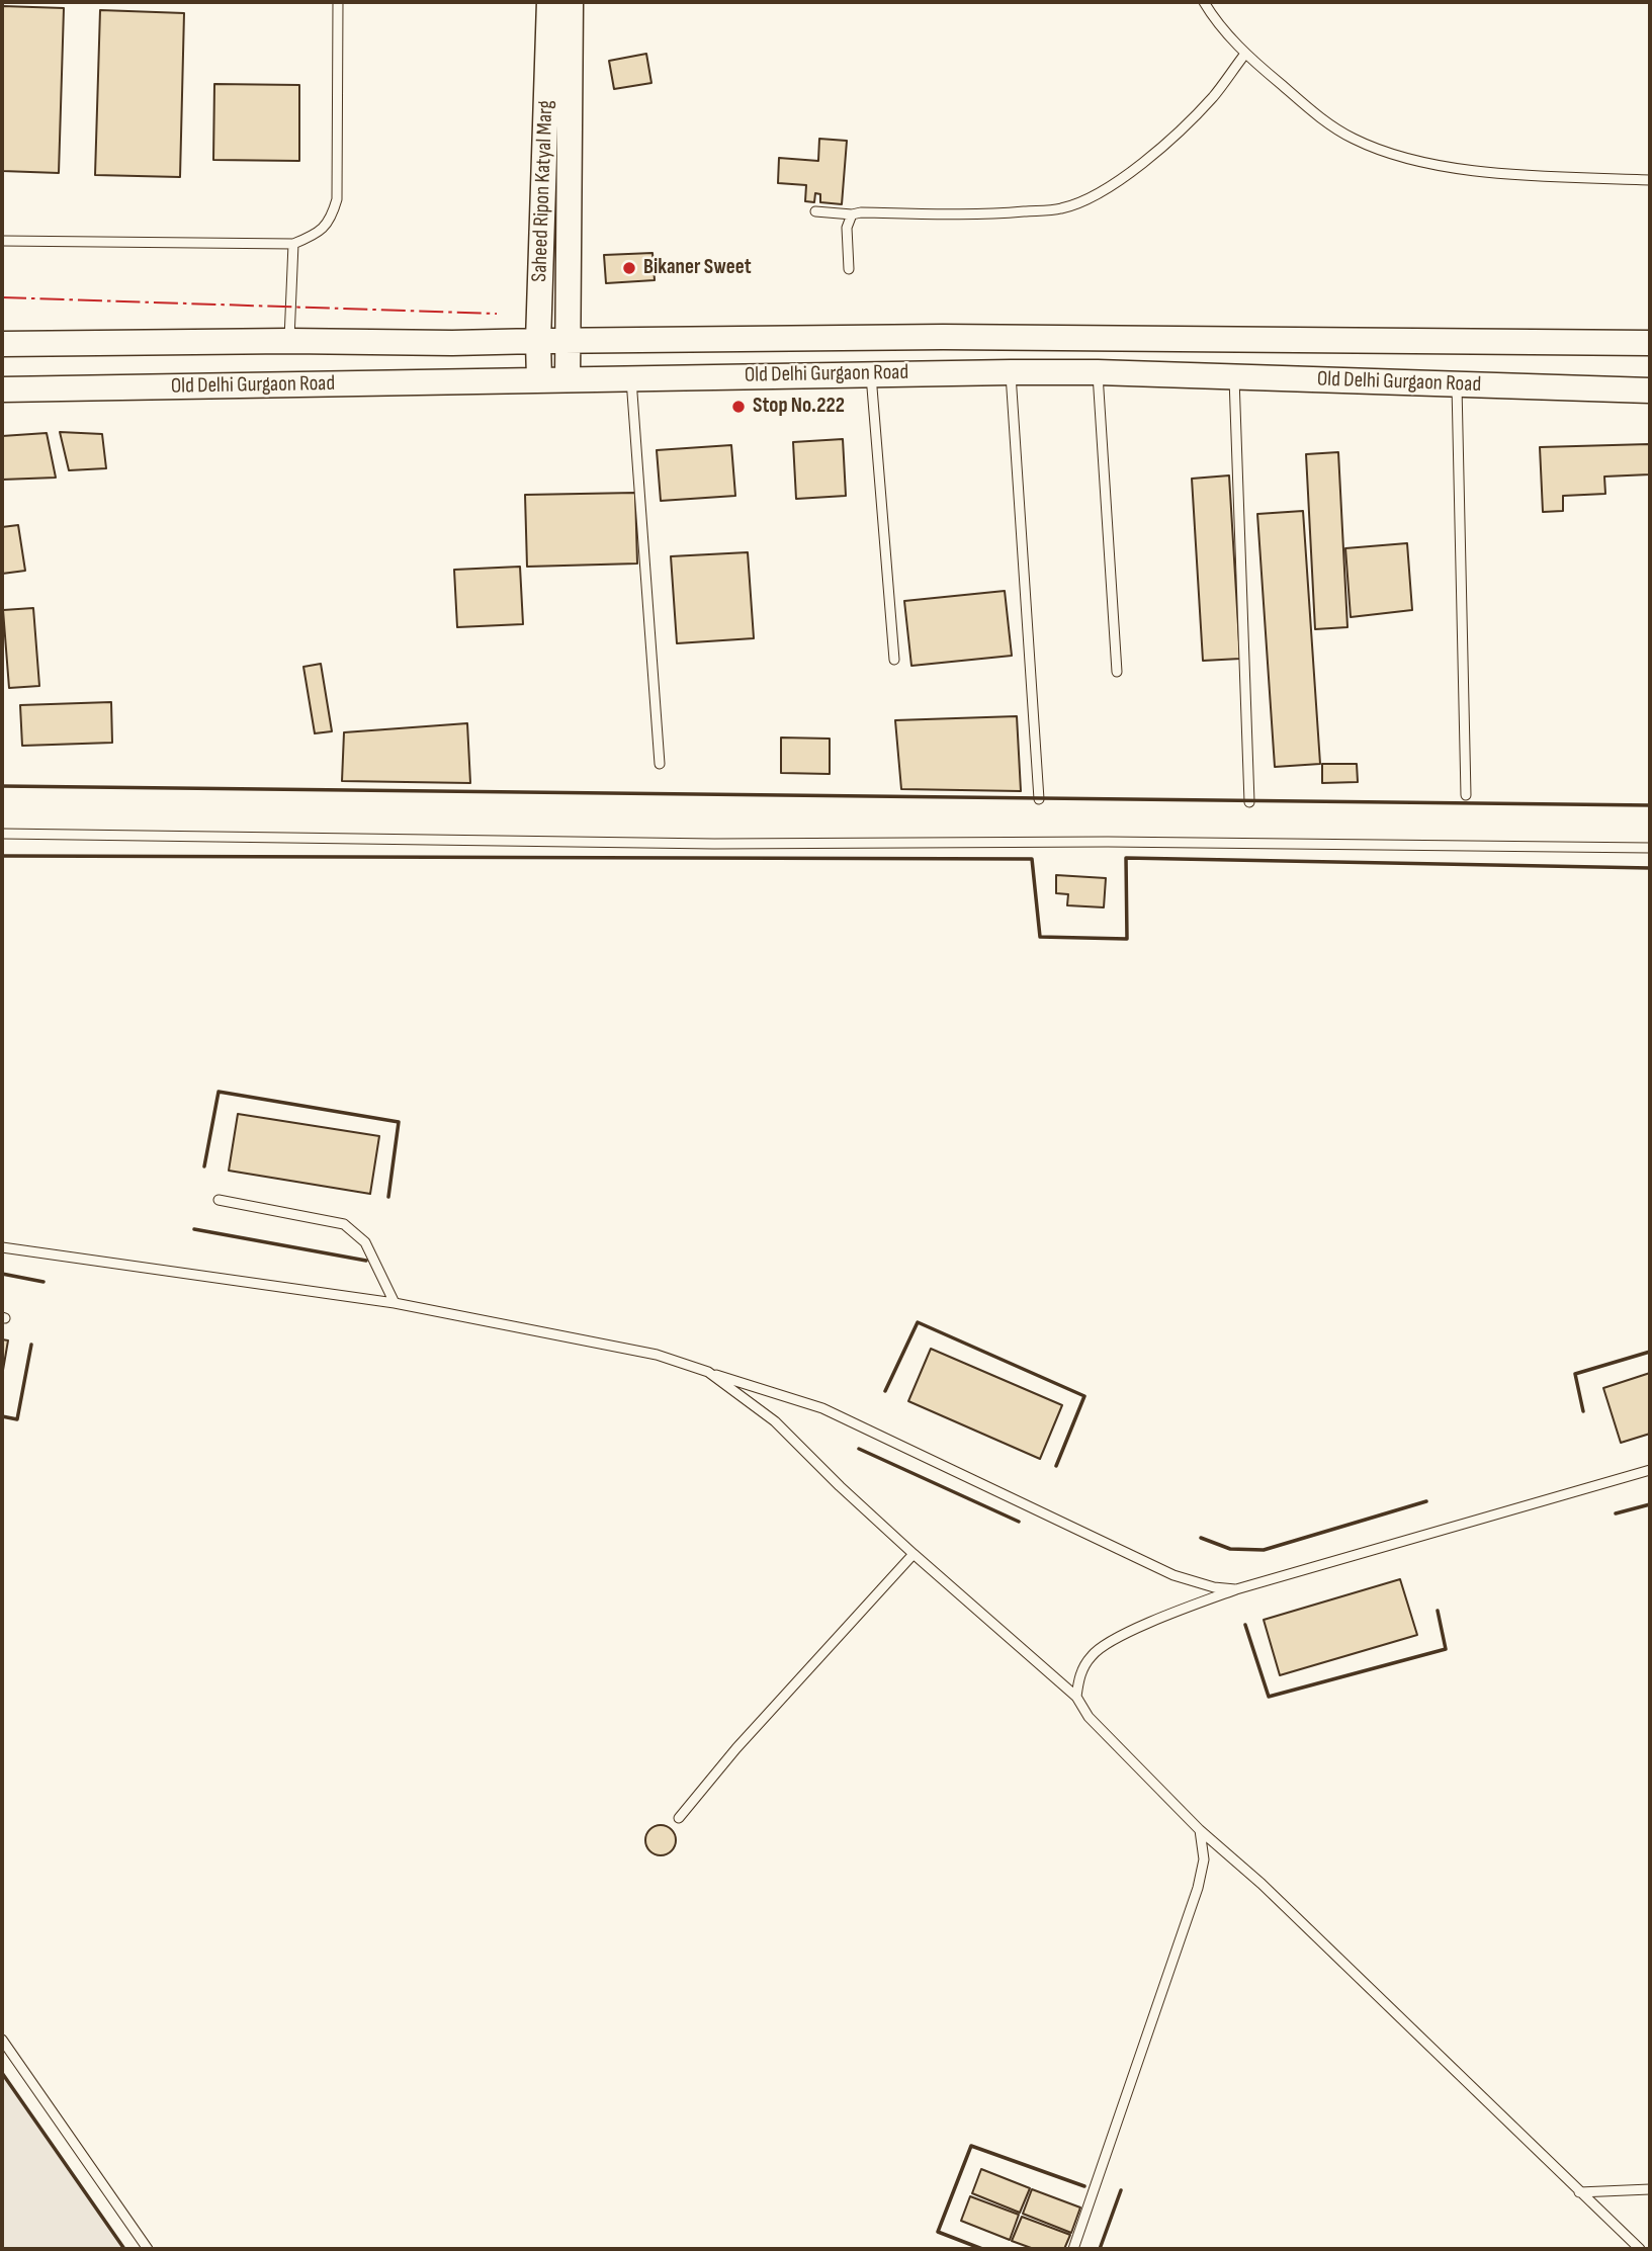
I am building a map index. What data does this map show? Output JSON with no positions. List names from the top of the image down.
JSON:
{
  "streets": {
    "main road": ["Saheed Ripon Katyal Marg", "Old Delhi Gurgaon Road"]
  },
  "crossings": [
    ["Saheed Ripon Katyal Marg", "Old Delhi Gurgaon Road"]
  ],
  "places": ["Bikaner Sweet", "Stop No.222"]
}
